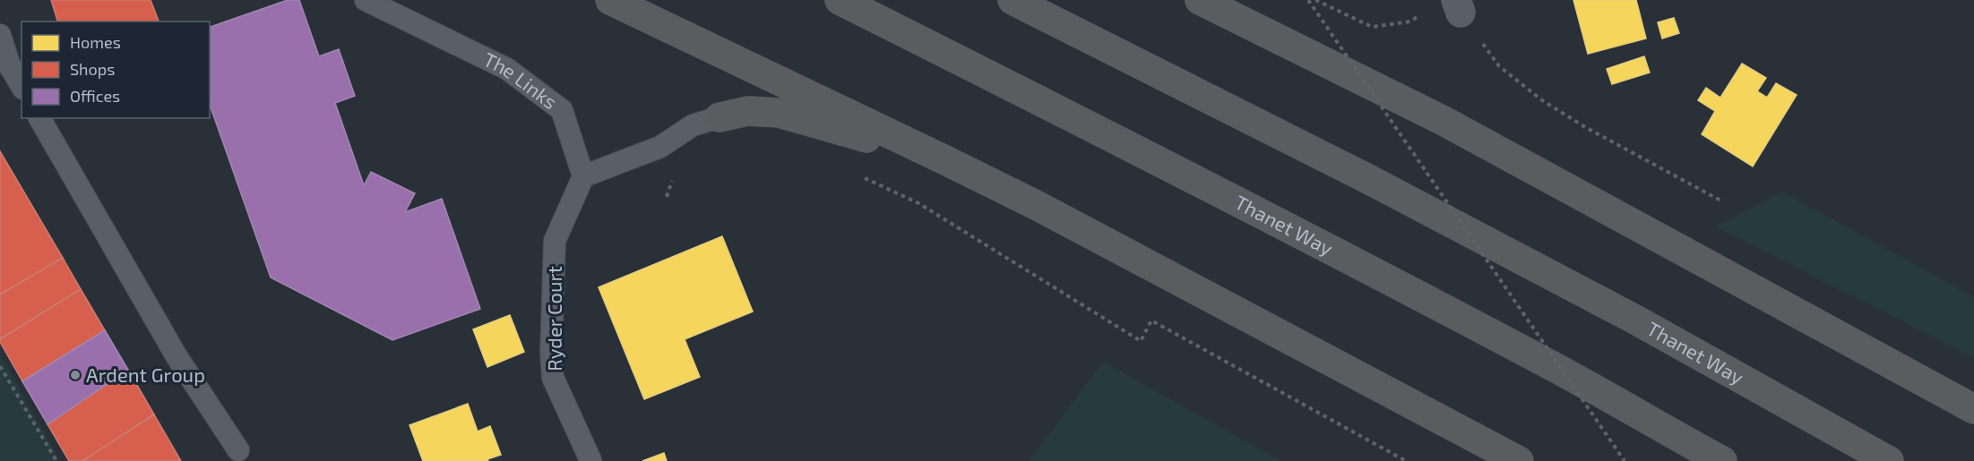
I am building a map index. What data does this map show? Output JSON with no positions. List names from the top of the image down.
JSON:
{
  "streets": {
    "highway": ["Thanet Way"],
    "lane": ["The Links", "Ryder Court"]
  },
  "crossings": [
    ["The Links", "Ryder Court"]
  ],
  "places": ["Ardent Group"],
  "legend": ["Homes", "Shops", "Offices"]
}
